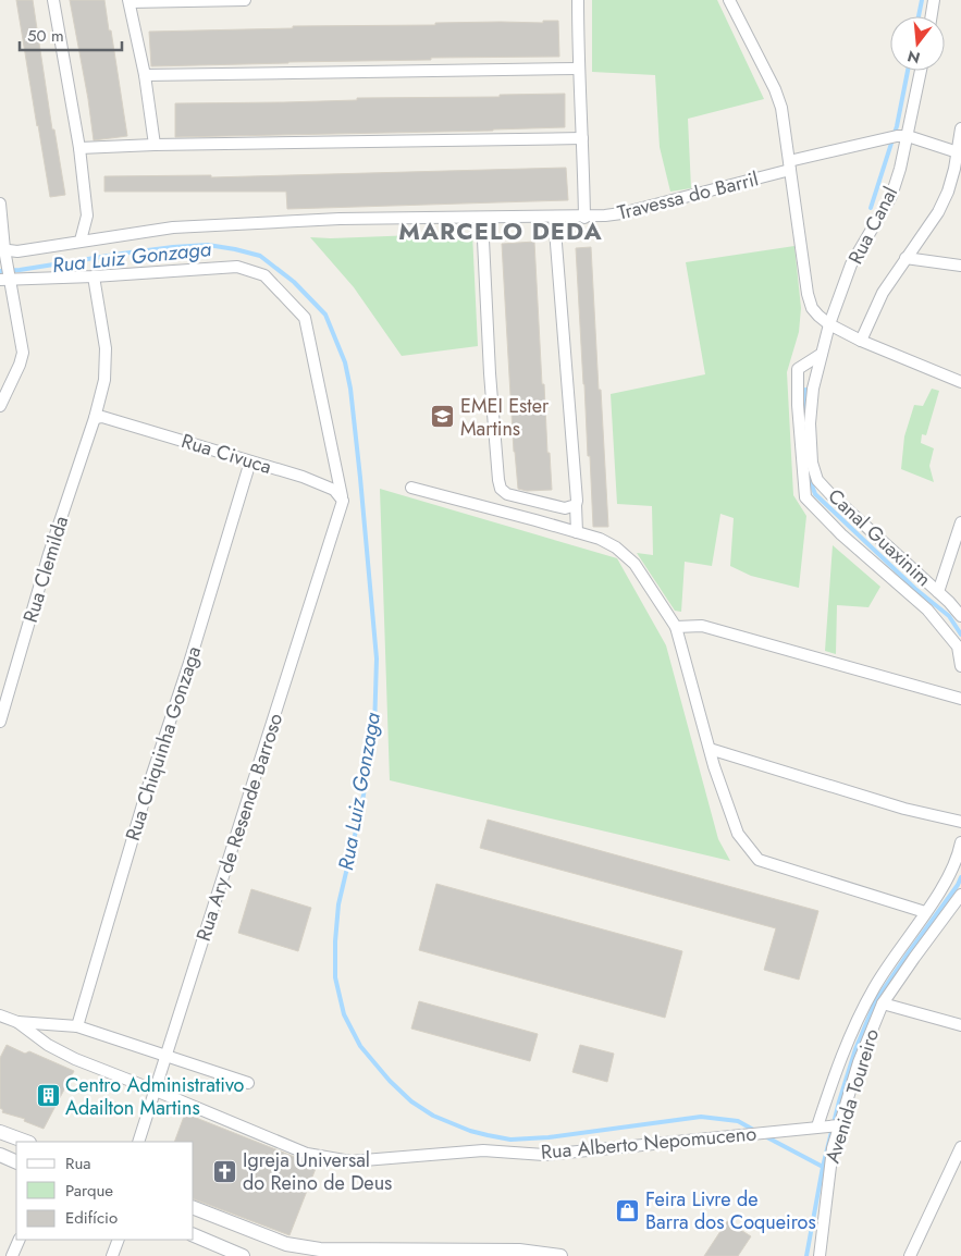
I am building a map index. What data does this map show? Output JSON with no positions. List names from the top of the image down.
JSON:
{
  "streets": {
    "street": [
      "Travessa do Barril",
      "Rua Canal",
      "Rua Civuca",
      "Canal Guaxinim",
      "Rua Clemilda",
      "Rua Chiquinha Gonzaga",
      "Rua Ary de Resende Barroso",
      "Avenida Toureiro",
      "Rua Alberto Nepomuceno"
    ]
  },
  "crossings": [
    ["Travessa do Barril", "Rua Canal"],
    ["Rua Canal", "Canal Guaxinim"],
    ["Rua Civuca", "Rua Clemilda"],
    ["Rua Civuca", "Rua Chiquinha Gonzaga"],
    ["Rua Civuca", "Rua Ary de Resende Barroso"],
    ["Rua Ary de Resende Barroso", "Rua Alberto Nepomuceno"],
    ["Avenida Toureiro", "Rua Alberto Nepomuceno"]
  ],
  "districts": ["MARCELO DEDA"],
  "water": ["Rua Luiz Gonzaga"],
  "places": {
    "school or university": ["EMEI Ester Martins"],
    "building": ["Centro Administrativo Adailton Martins"],
    "church": ["Igreja Universal do Reino de Deus"],
    "shop": ["Feira Livre de Barra dos Coqueiros"]
  },
  "legend": ["Rua", "Parque", "Edifício"],
  "scale_bar": "50 m",
  "north": "bottom"
}
